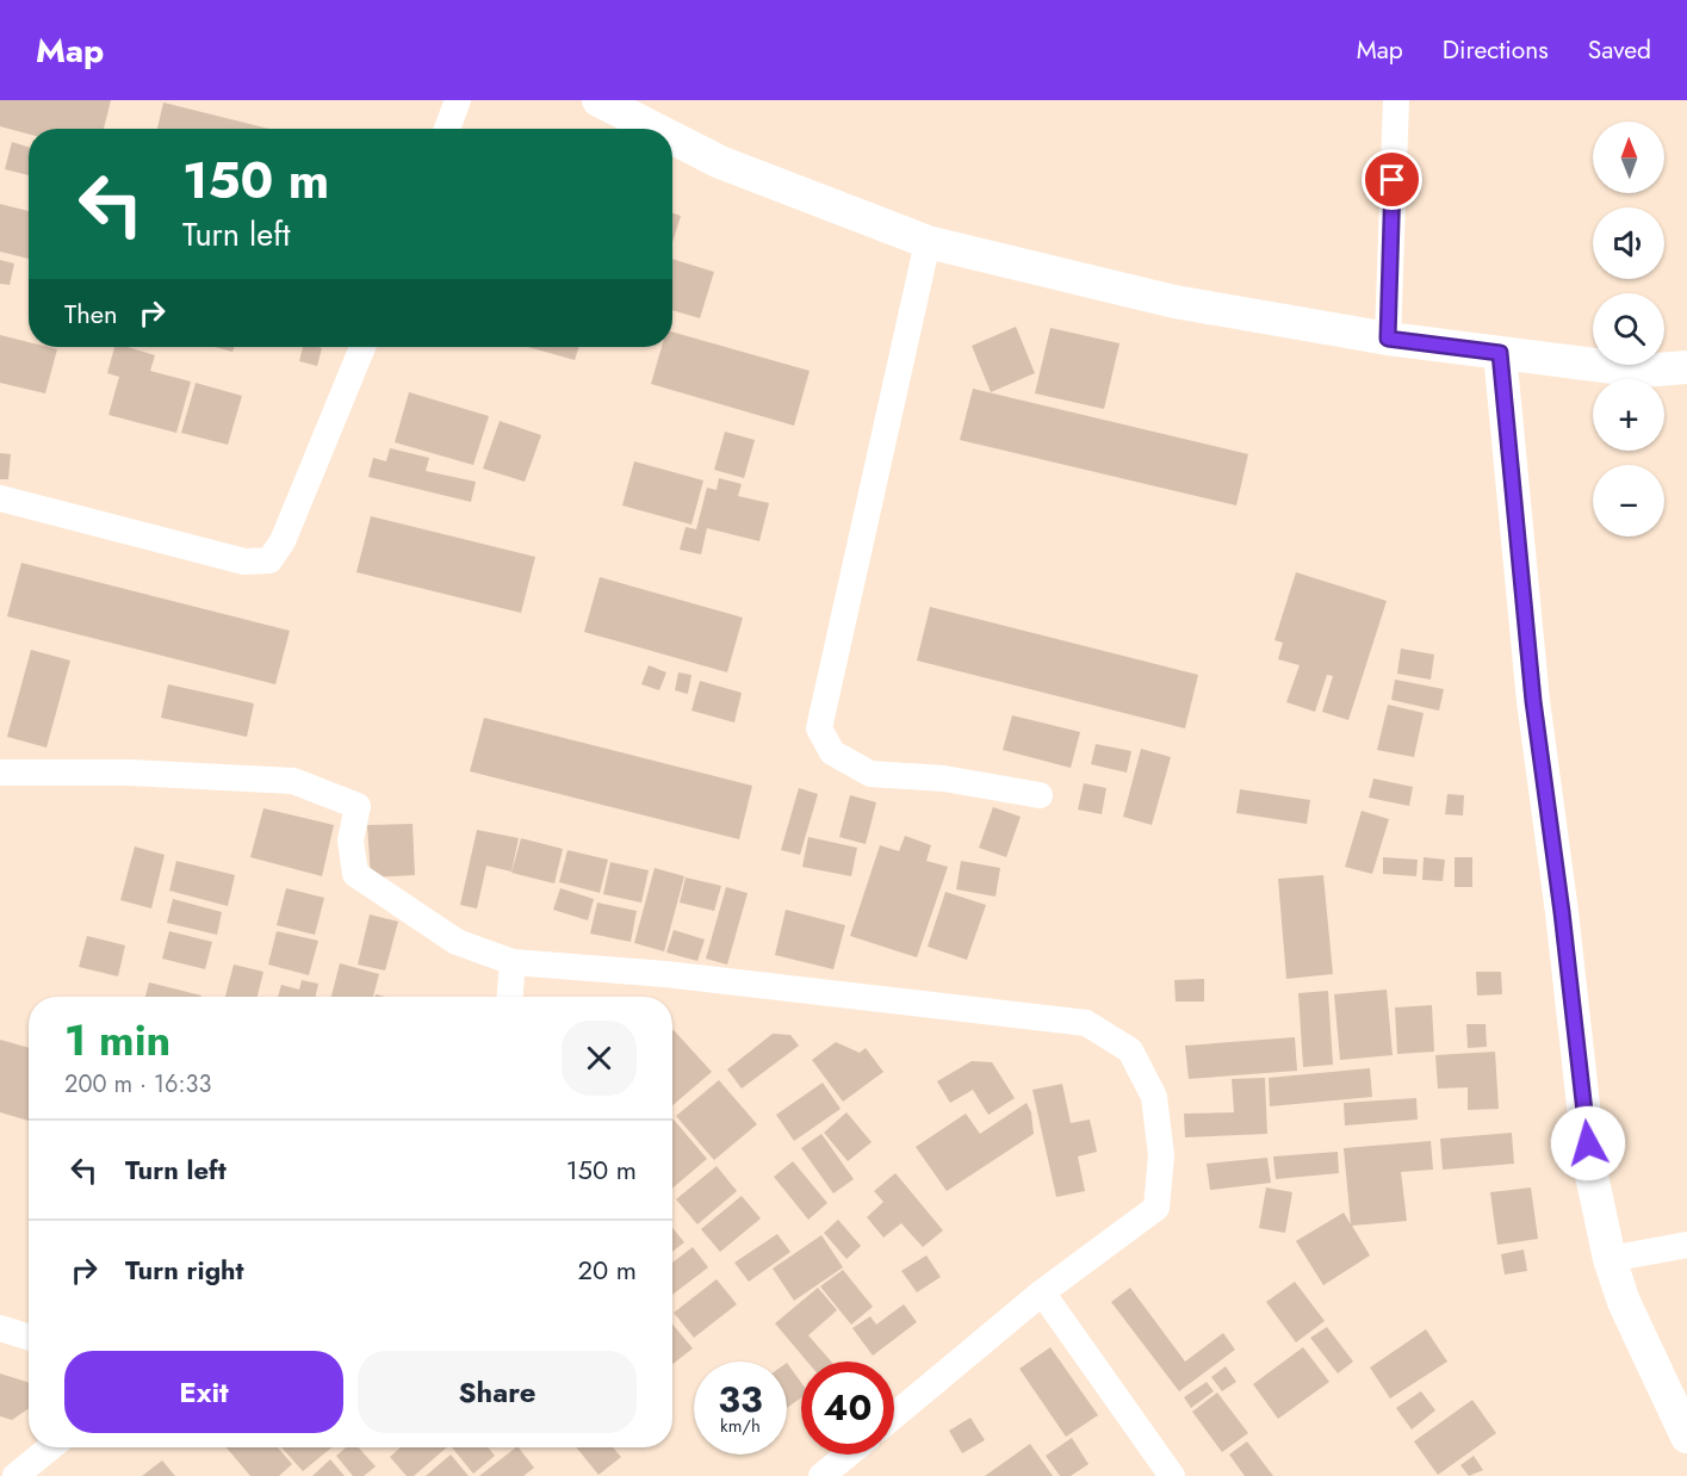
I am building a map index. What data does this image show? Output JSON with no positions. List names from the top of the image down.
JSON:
{
  "north": "top",
  "page": {
    "header": "Map",
    "nav": ["Map", "Directions", "Saved"],
    "map_buttons": ["+", "−"],
    "turn": ["150 m", "Turn left"],
    "then": "Then",
    "heading": ["1 min", "200 m · 16:33"],
    "list": [
      {
        "name": "Turn left",
        "value": "150 m"
      },
      {
        "name": "Turn right",
        "value": "20 m"
      }
    ],
    "buttons": ["Exit", "Share"],
    "speed": "33 km/h",
    "limit": "40"
  }
}
